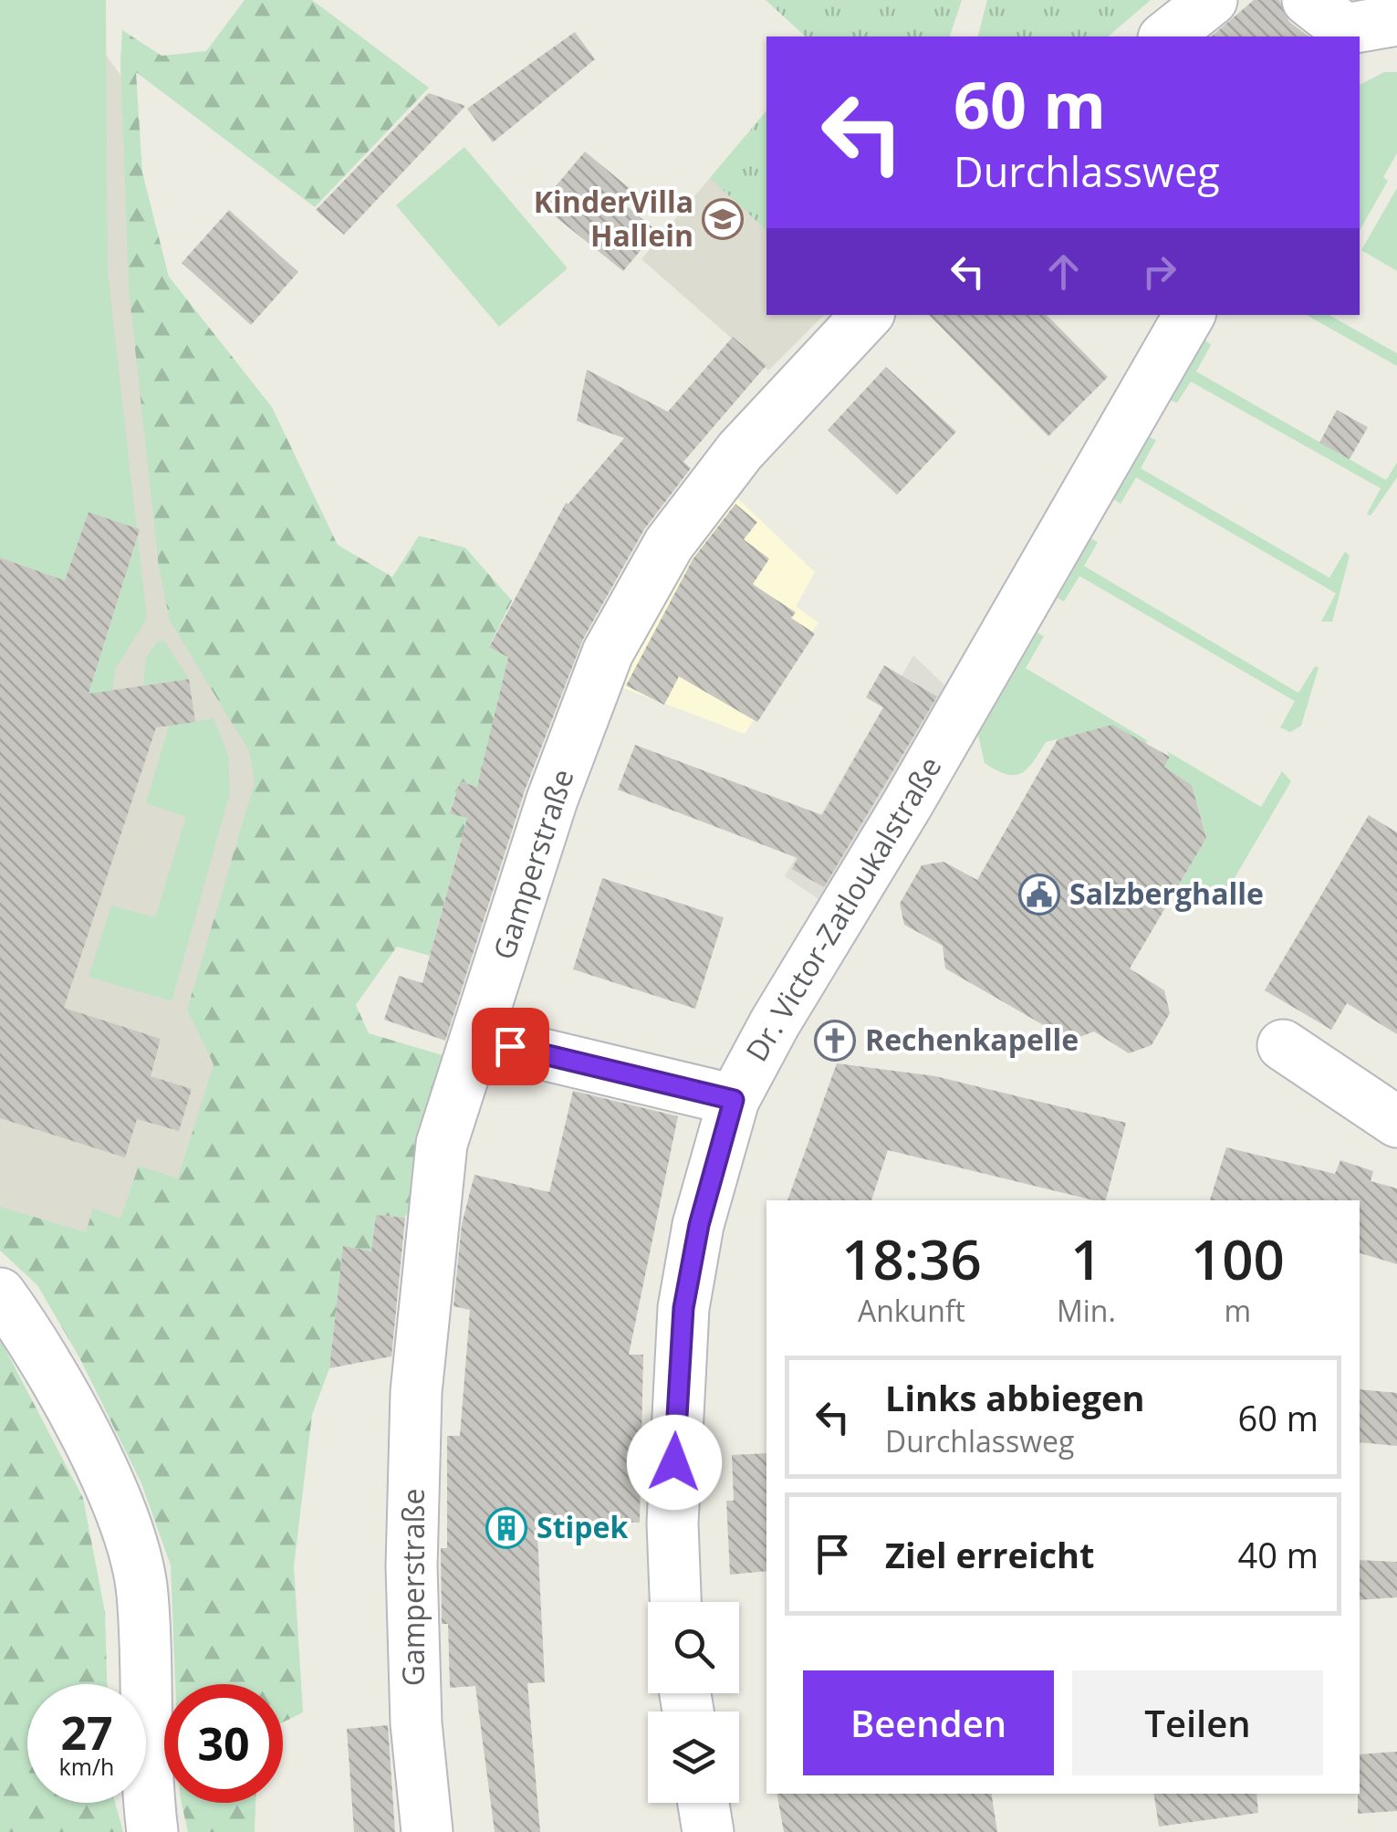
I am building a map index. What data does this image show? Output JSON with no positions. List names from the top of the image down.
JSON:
{
  "streets": {
    "street": ["Gamperstraße", "Dr. Victor-Zatloukalstraße"]
  },
  "places": {
    "school or university": ["KinderVilla Hallein"],
    "public building": ["Salzberghalle"],
    "church": ["Rechenkapelle"],
    "building": ["Stipek"]
  },
  "page": {
    "turn": ["60 m", "Durchlassweg"],
    "eta": [
      "18:36",
      "Ankunft",
      "1",
      "Min.",
      "100",
      "m"
    ],
    "list": [
      {
        "name": "Links abbiegen",
        "note": "Durchlassweg",
        "value": "60 m"
      },
      {
        "name": "Ziel erreicht",
        "value": "40 m"
      }
    ],
    "buttons": ["Beenden", "Teilen"],
    "speed": "27 km/h",
    "limit": "30"
  }
}
